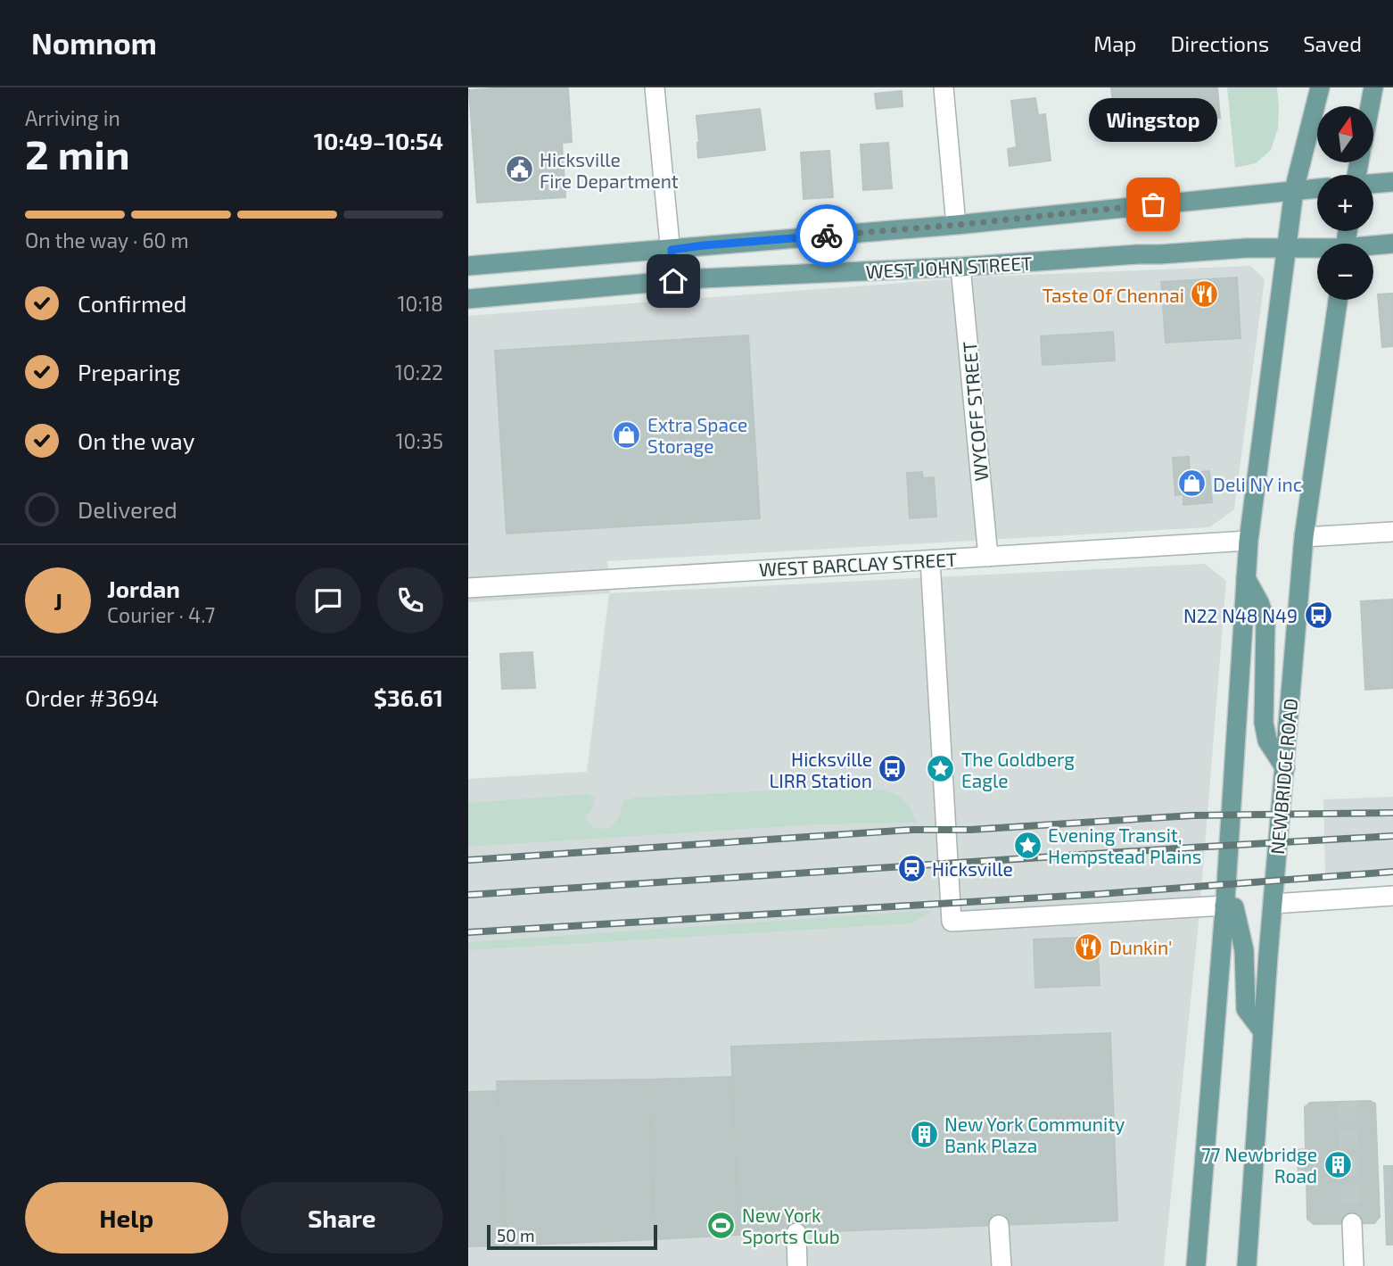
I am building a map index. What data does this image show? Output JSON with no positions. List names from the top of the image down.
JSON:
{
  "streets": {
    "main road": ["WEST JOHN STREET", "NEWBRIDGE ROAD"],
    "street": ["WYCOFF STREET", "WEST BARCLAY STREET"]
  },
  "crossings": [
    ["WEST JOHN STREET", "WYCOFF STREET"],
    ["WYCOFF STREET", "WEST BARCLAY STREET"]
  ],
  "places": {
    "public building": ["Hicksville Fire Department"],
    "other": ["Wingstop"],
    "restaurant": ["Taste Of Chennai", "Dunkin'"],
    "shop": ["Extra Space Storage", "Deli NY inc"],
    "bus stop": ["N22 N48 N49", "Hicksville LIRR Station"],
    "place": ["The Goldberg Eagle", "Evening Transit, Hempstead Plains"],
    "station": ["Hicksville"],
    "building": ["New York Community Bank Plaza", "77 Newbridge Road"],
    "sports": ["New York Sports Club"]
  },
  "scale_bar": "50 m",
  "north": "top",
  "page": {
    "header": "Nomnom",
    "nav": ["Map", "Directions", "Saved"],
    "heading": ["2 min", "Arriving in", "10:49–10:54"],
    "panel": [
      "Jordan",
      "Courier · 4.7",
      "Order #3694",
      "$36.61"
    ],
    "bubble": "Wingstop",
    "map_buttons": ["+", "−"],
    "bar": "On the way · 60 m",
    "list": [
      ["Confirmed", "10:18"],
      ["Preparing", "10:22"],
      ["On the way", "10:35"],
      "Delivered"
    ],
    "round": "J",
    "buttons": ["Help", "Share"],
    "scale": "50 m"
  }
}
